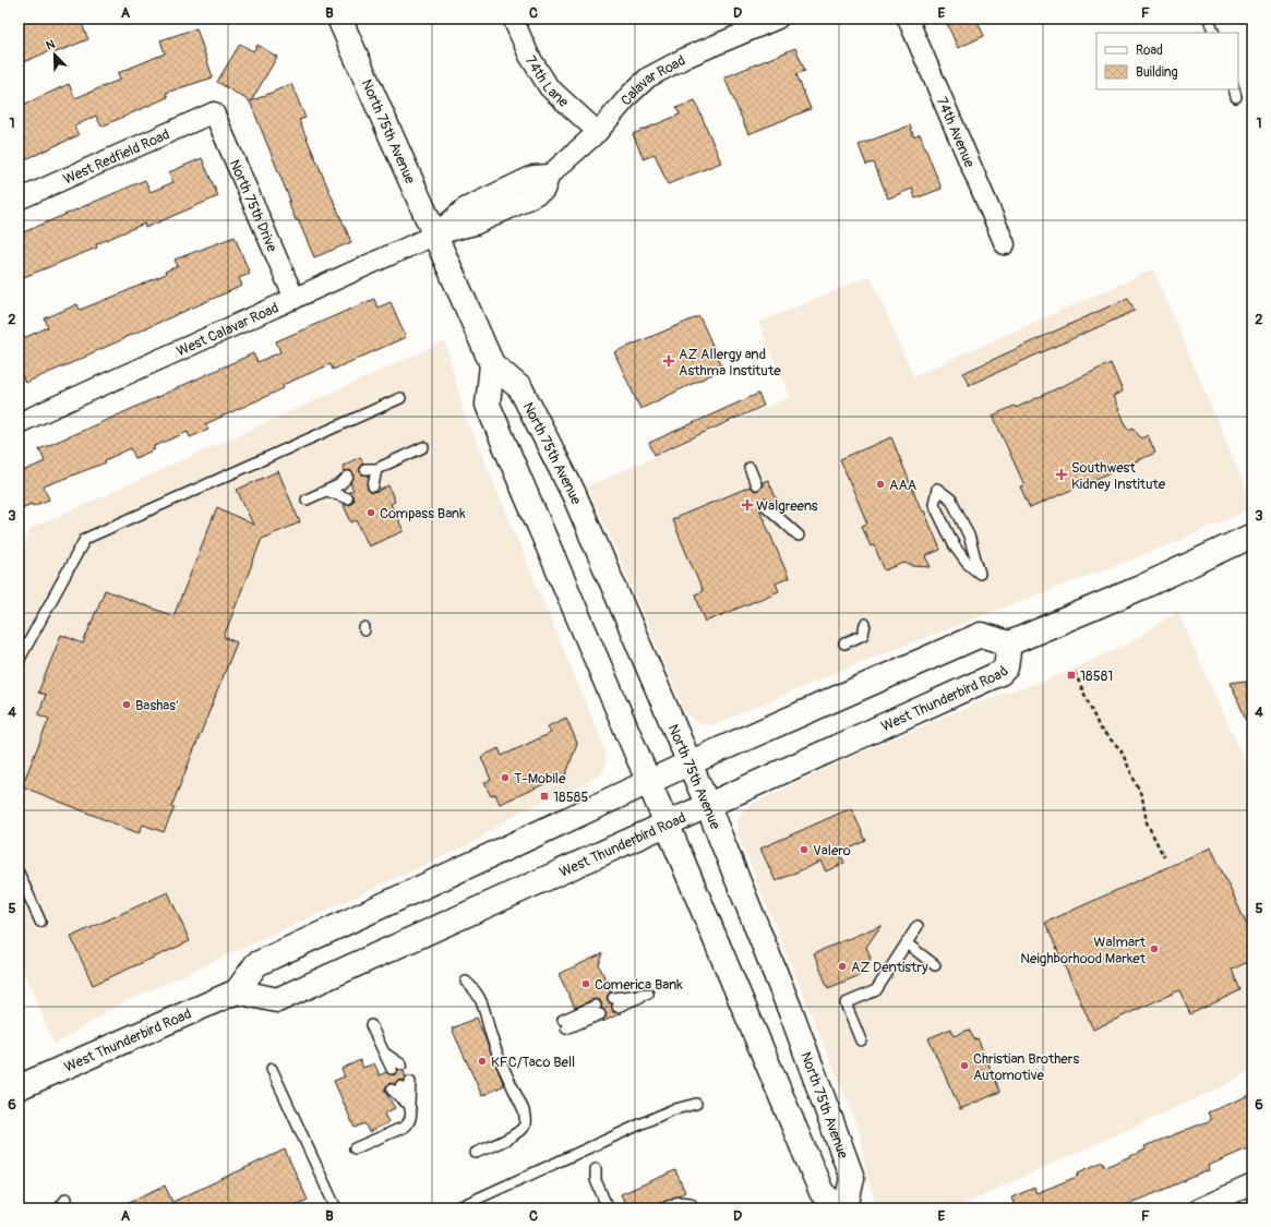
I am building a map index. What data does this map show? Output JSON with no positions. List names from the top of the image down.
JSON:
{
  "streets": {
    "main road": ["North 75th Avenue", "West Thunderbird Road"],
    "street": [
      "74th Lane",
      "Calavar Road",
      "74th Avenue",
      "West Redfield Road",
      "North 75th Drive",
      "West Calavar Road"
    ]
  },
  "crossings": [
    ["74th Lane", "Calavar Road"],
    ["Calavar Road", "North 75th Avenue"],
    ["Calavar Road", "West Calavar Road"],
    ["North 75th Avenue", "West Calavar Road"],
    ["North 75th Avenue", "West Thunderbird Road"],
    ["West Redfield Road", "North 75th Drive"],
    ["North 75th Drive", "West Calavar Road"]
  ],
  "places": {
    "health": ["AZ Allergy and Asthma Institute", "Southwest Kidney Institute", "Walgreens"],
    "other": [
      "AAA",
      "Compass Bank",
      "Bashas'",
      "T-Mobile",
      "Valero",
      "Walmart Neighborhood Market",
      "AZ Dentistry",
      "Comerica Bank",
      "KFC/Taco Bell",
      "Christian Brothers Automotive"
    ],
    "transit": ["18581", "18585"]
  },
  "legend": ["Road", "Building"],
  "north": "top left",
  "grid": {
    "columns": [
      "A",
      "B",
      "C",
      "D",
      "E",
      "F"
    ],
    "rows": [
      "1",
      "2",
      "3",
      "4",
      "5",
      "6"
    ]
  }
}
